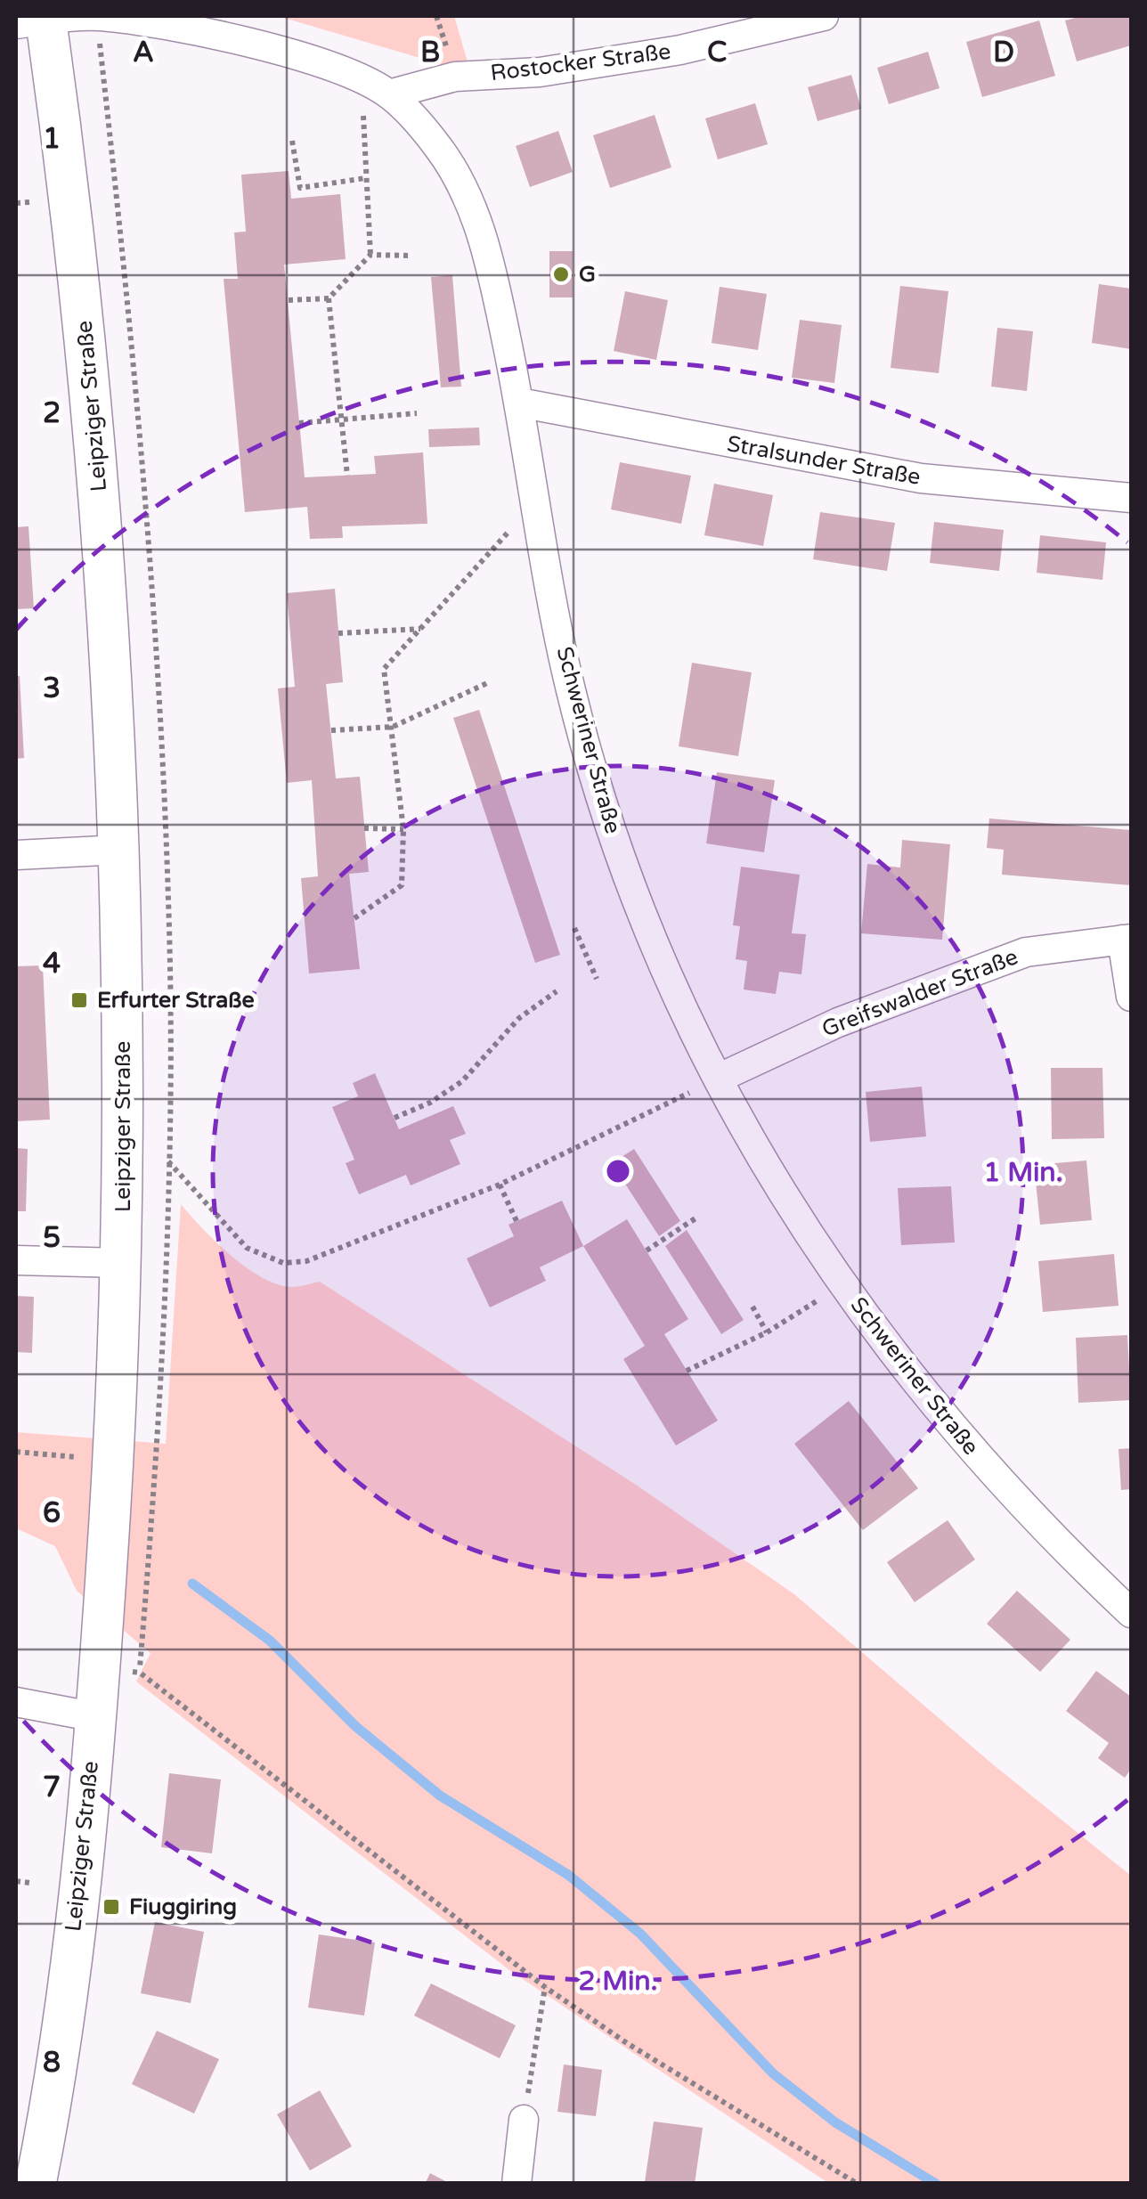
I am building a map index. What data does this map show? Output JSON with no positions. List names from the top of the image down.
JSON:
{
  "streets": {
    "main road": ["Leipziger Straße"],
    "street": [
      "Rostocker Straße",
      "Stralsunder Straße",
      "Schweriner Straße",
      "Greifswalder Straße"
    ]
  },
  "crossings": [
    ["Rostocker Straße", "Schweriner Straße"],
    ["Leipziger Straße", "Schweriner Straße"],
    ["Stralsunder Straße", "Schweriner Straße"],
    ["Schweriner Straße", "Greifswalder Straße"]
  ],
  "places": {
    "other": ["G"],
    "transit": ["Erfurter Straße", "Fiuggiring"]
  },
  "grid": {
    "columns": [
      "A",
      "B",
      "C",
      "D"
    ],
    "rows": [
      "1",
      "2",
      "3",
      "4",
      "5",
      "6",
      "7",
      "8"
    ]
  },
  "rings": ["1 Min.", "2 Min."]
}
